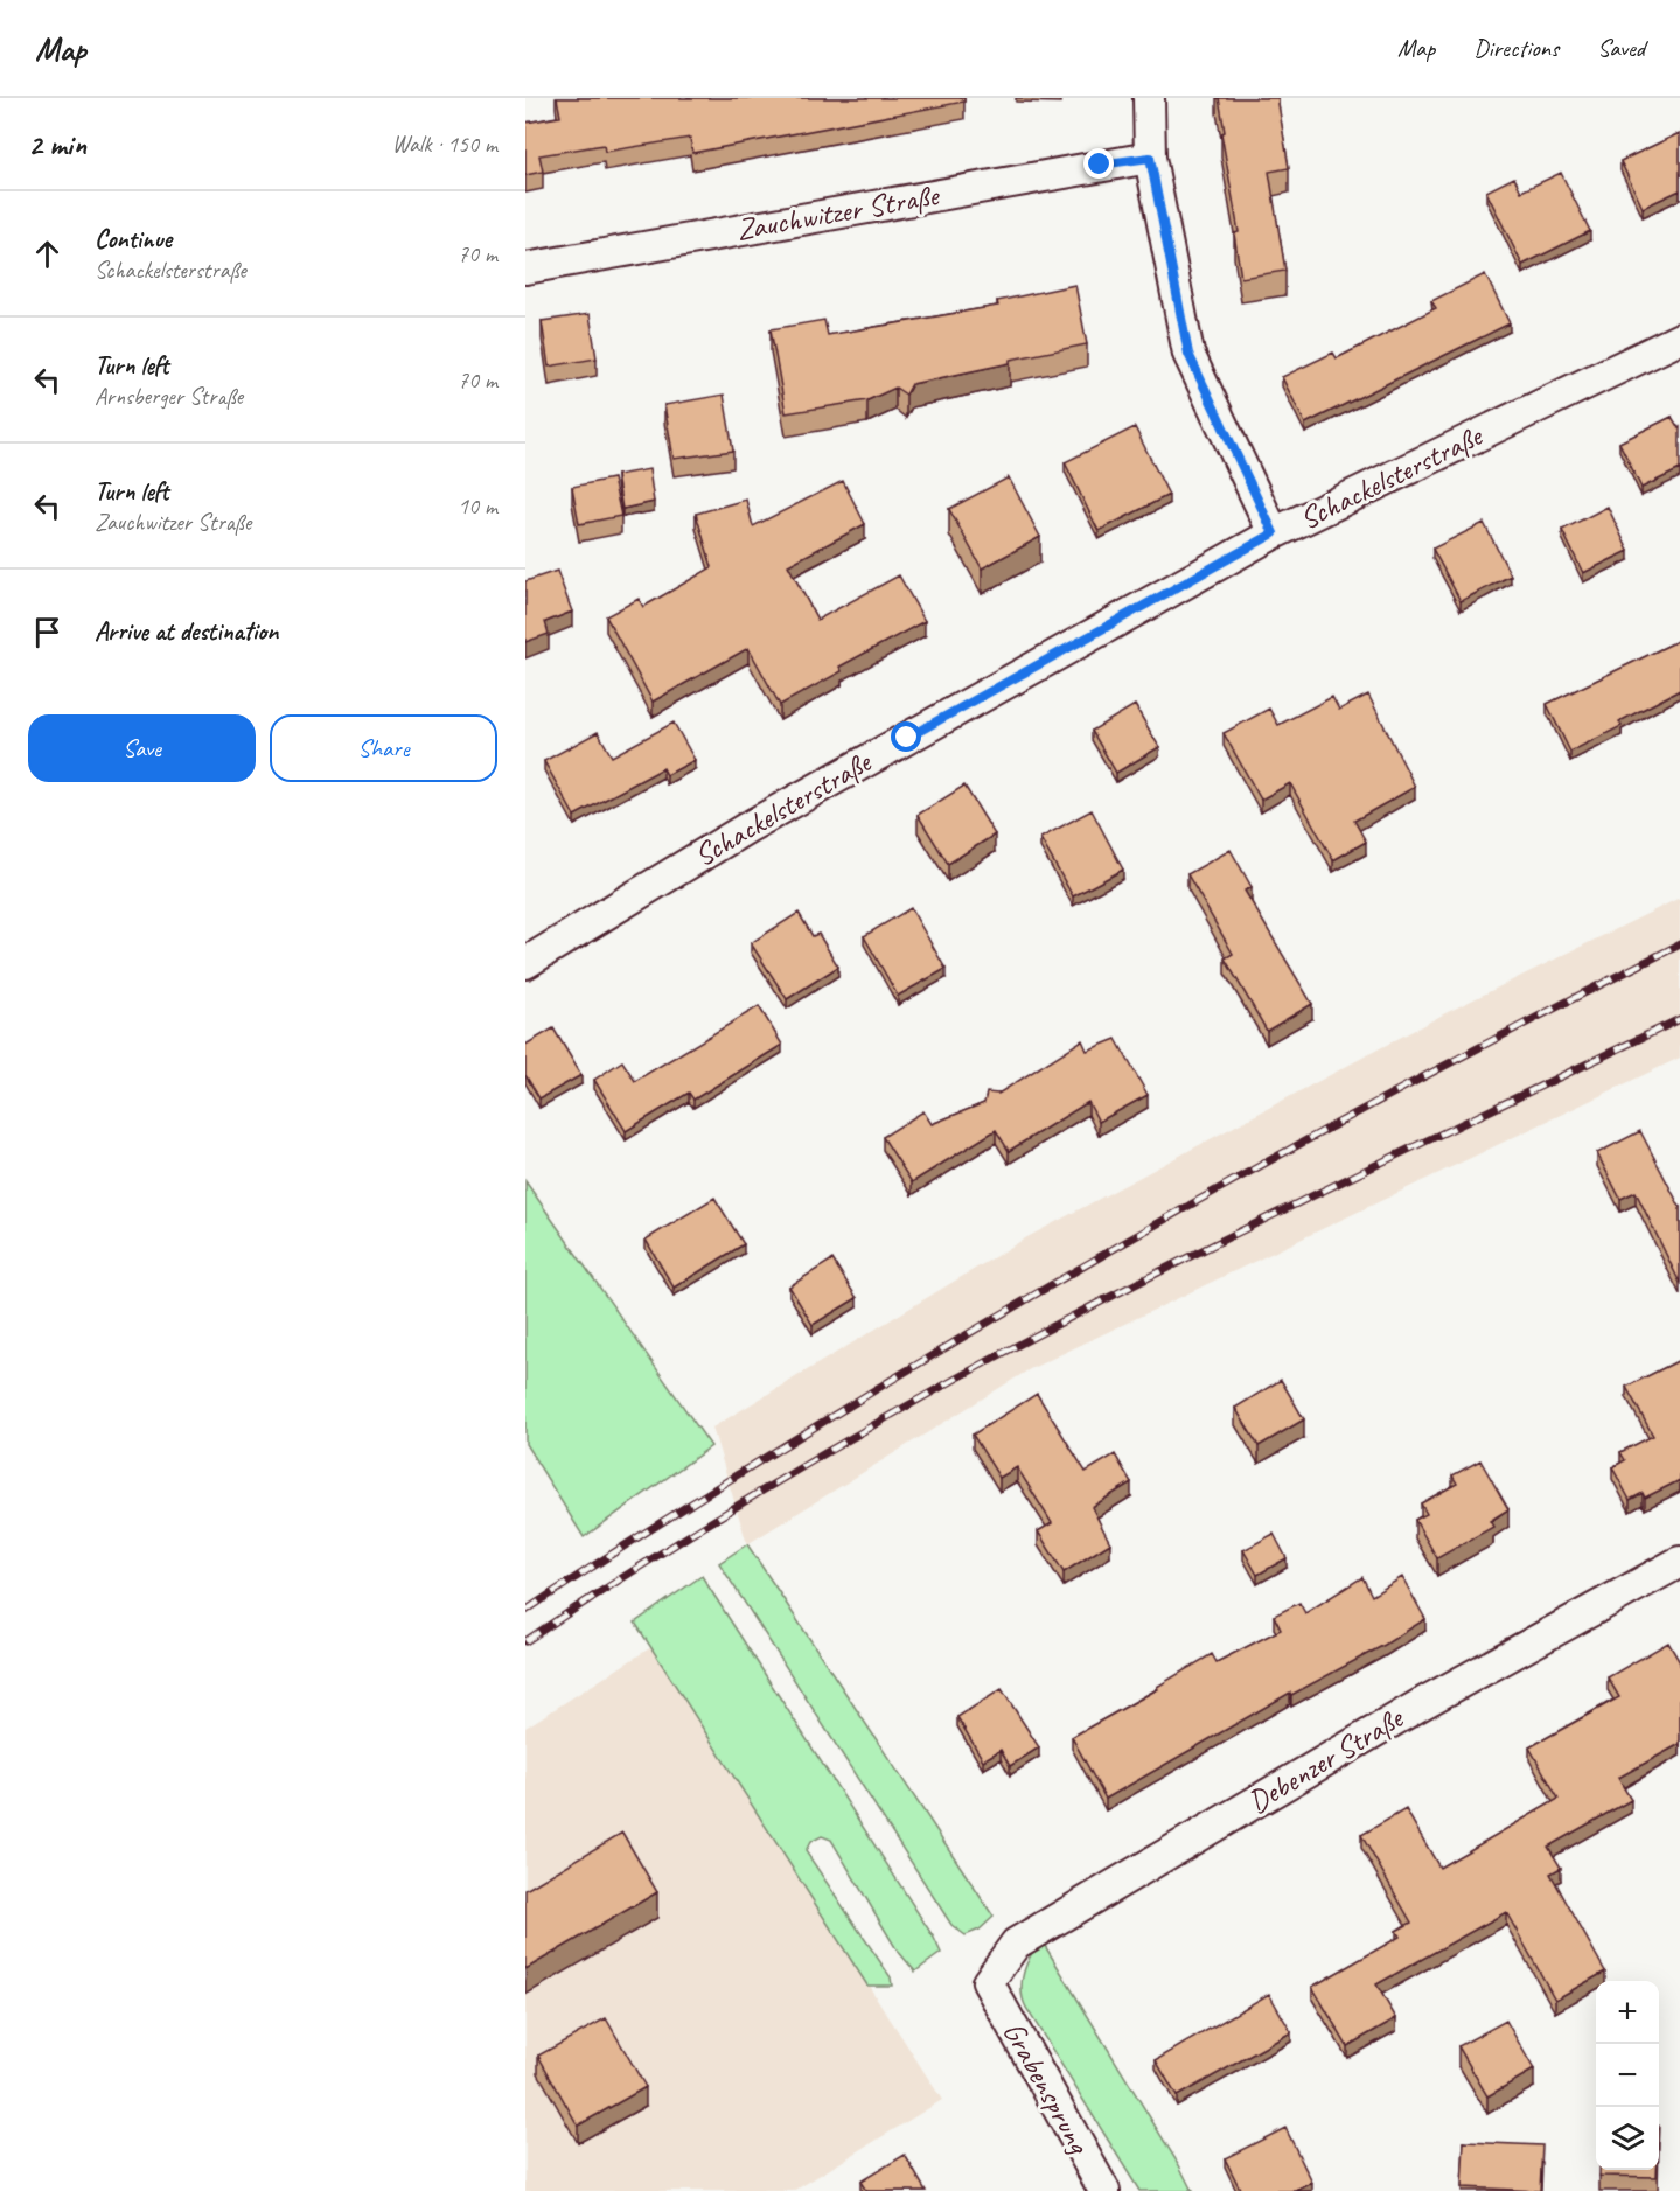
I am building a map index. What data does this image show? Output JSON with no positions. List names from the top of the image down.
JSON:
{
  "streets": {
    "street": [
      "Zauchwitzer Straße",
      "Schackelsterstraße",
      "Debenzer Straße",
      "Grabensprung"
    ]
  },
  "crossings": [
    ["Debenzer Straße", "Grabensprung"]
  ],
  "page": {
    "header": "Map",
    "nav": ["Map", "Directions", "Saved"],
    "heading": ["2 min", "Walk · 150 m"],
    "list": [
      ["Continue", "Schackelsterstraße", "70 m"],
      ["Turn left", "Arnsberger Straße", "70 m"],
      ["Turn left", "Zauchwitzer Straße", "10 m"],
      "Arrive at destination"
    ],
    "buttons": ["Save", "Share"],
    "map_buttons": ["+", "−"]
  }
}
